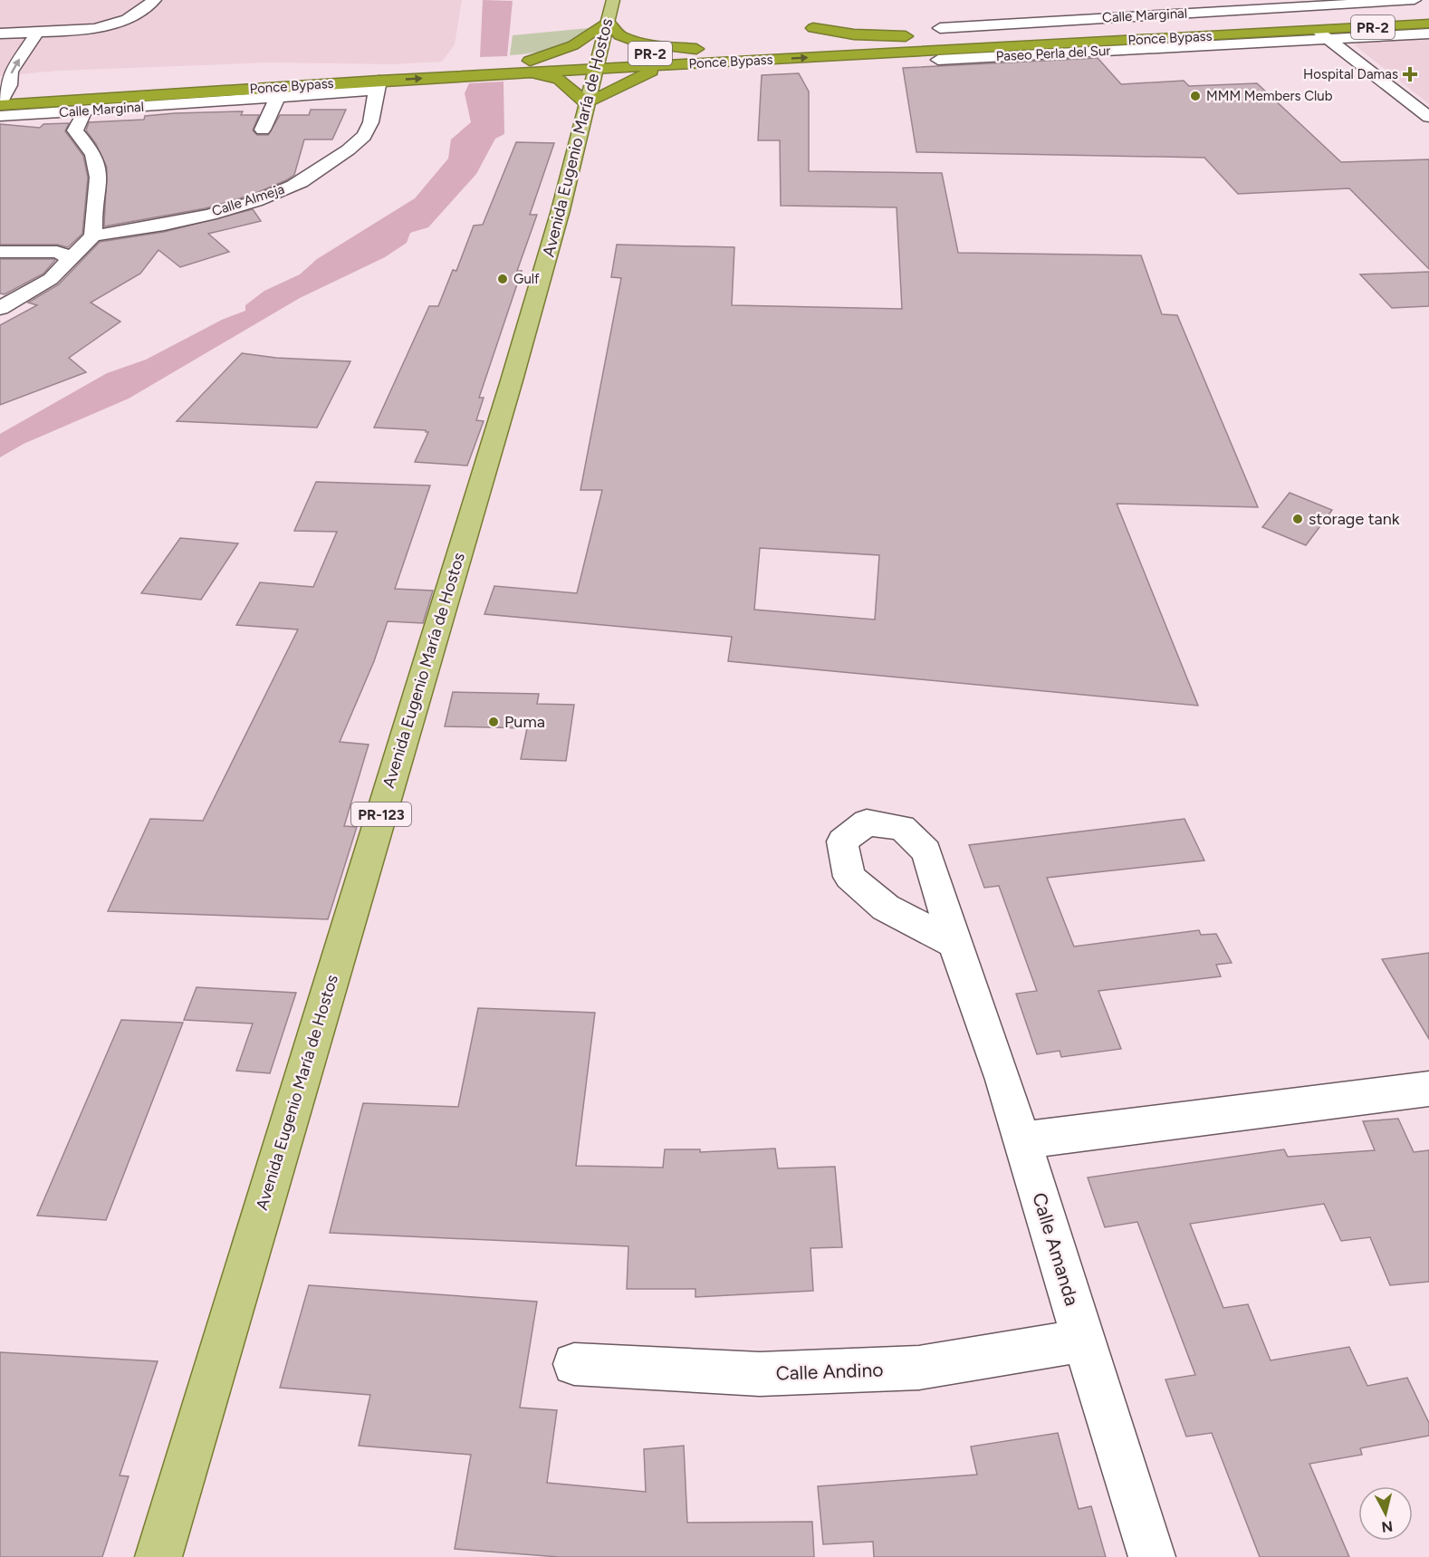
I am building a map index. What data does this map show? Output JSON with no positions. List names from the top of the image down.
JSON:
{
  "streets": {
    "highway": ["PR-2", "Ponce Bypass"],
    "main road": ["Avenida Eugenio María de Hostos", "PR-123"],
    "street": [
      "Calle Marginal",
      "Paseo Perla del Sur",
      "Calle Almeja",
      "Calle Amanda",
      "Calle Andino"
    ]
  },
  "crossings": [
    ["Calle Marginal", "Ponce Bypass"],
    ["Calle Marginal", "Calle Almeja"],
    ["Ponce Bypass", "Paseo Perla del Sur"],
    ["Ponce Bypass", "Avenida Eugenio María de Hostos"],
    ["Ponce Bypass", "Calle Almeja"],
    ["Calle Amanda", "Calle Andino"]
  ],
  "places": {
    "health": ["Hospital Damas"],
    "other": [
      "MMM Members Club",
      "Gulf",
      "storage tank",
      "Puma"
    ]
  },
  "north": "bottom"
}
